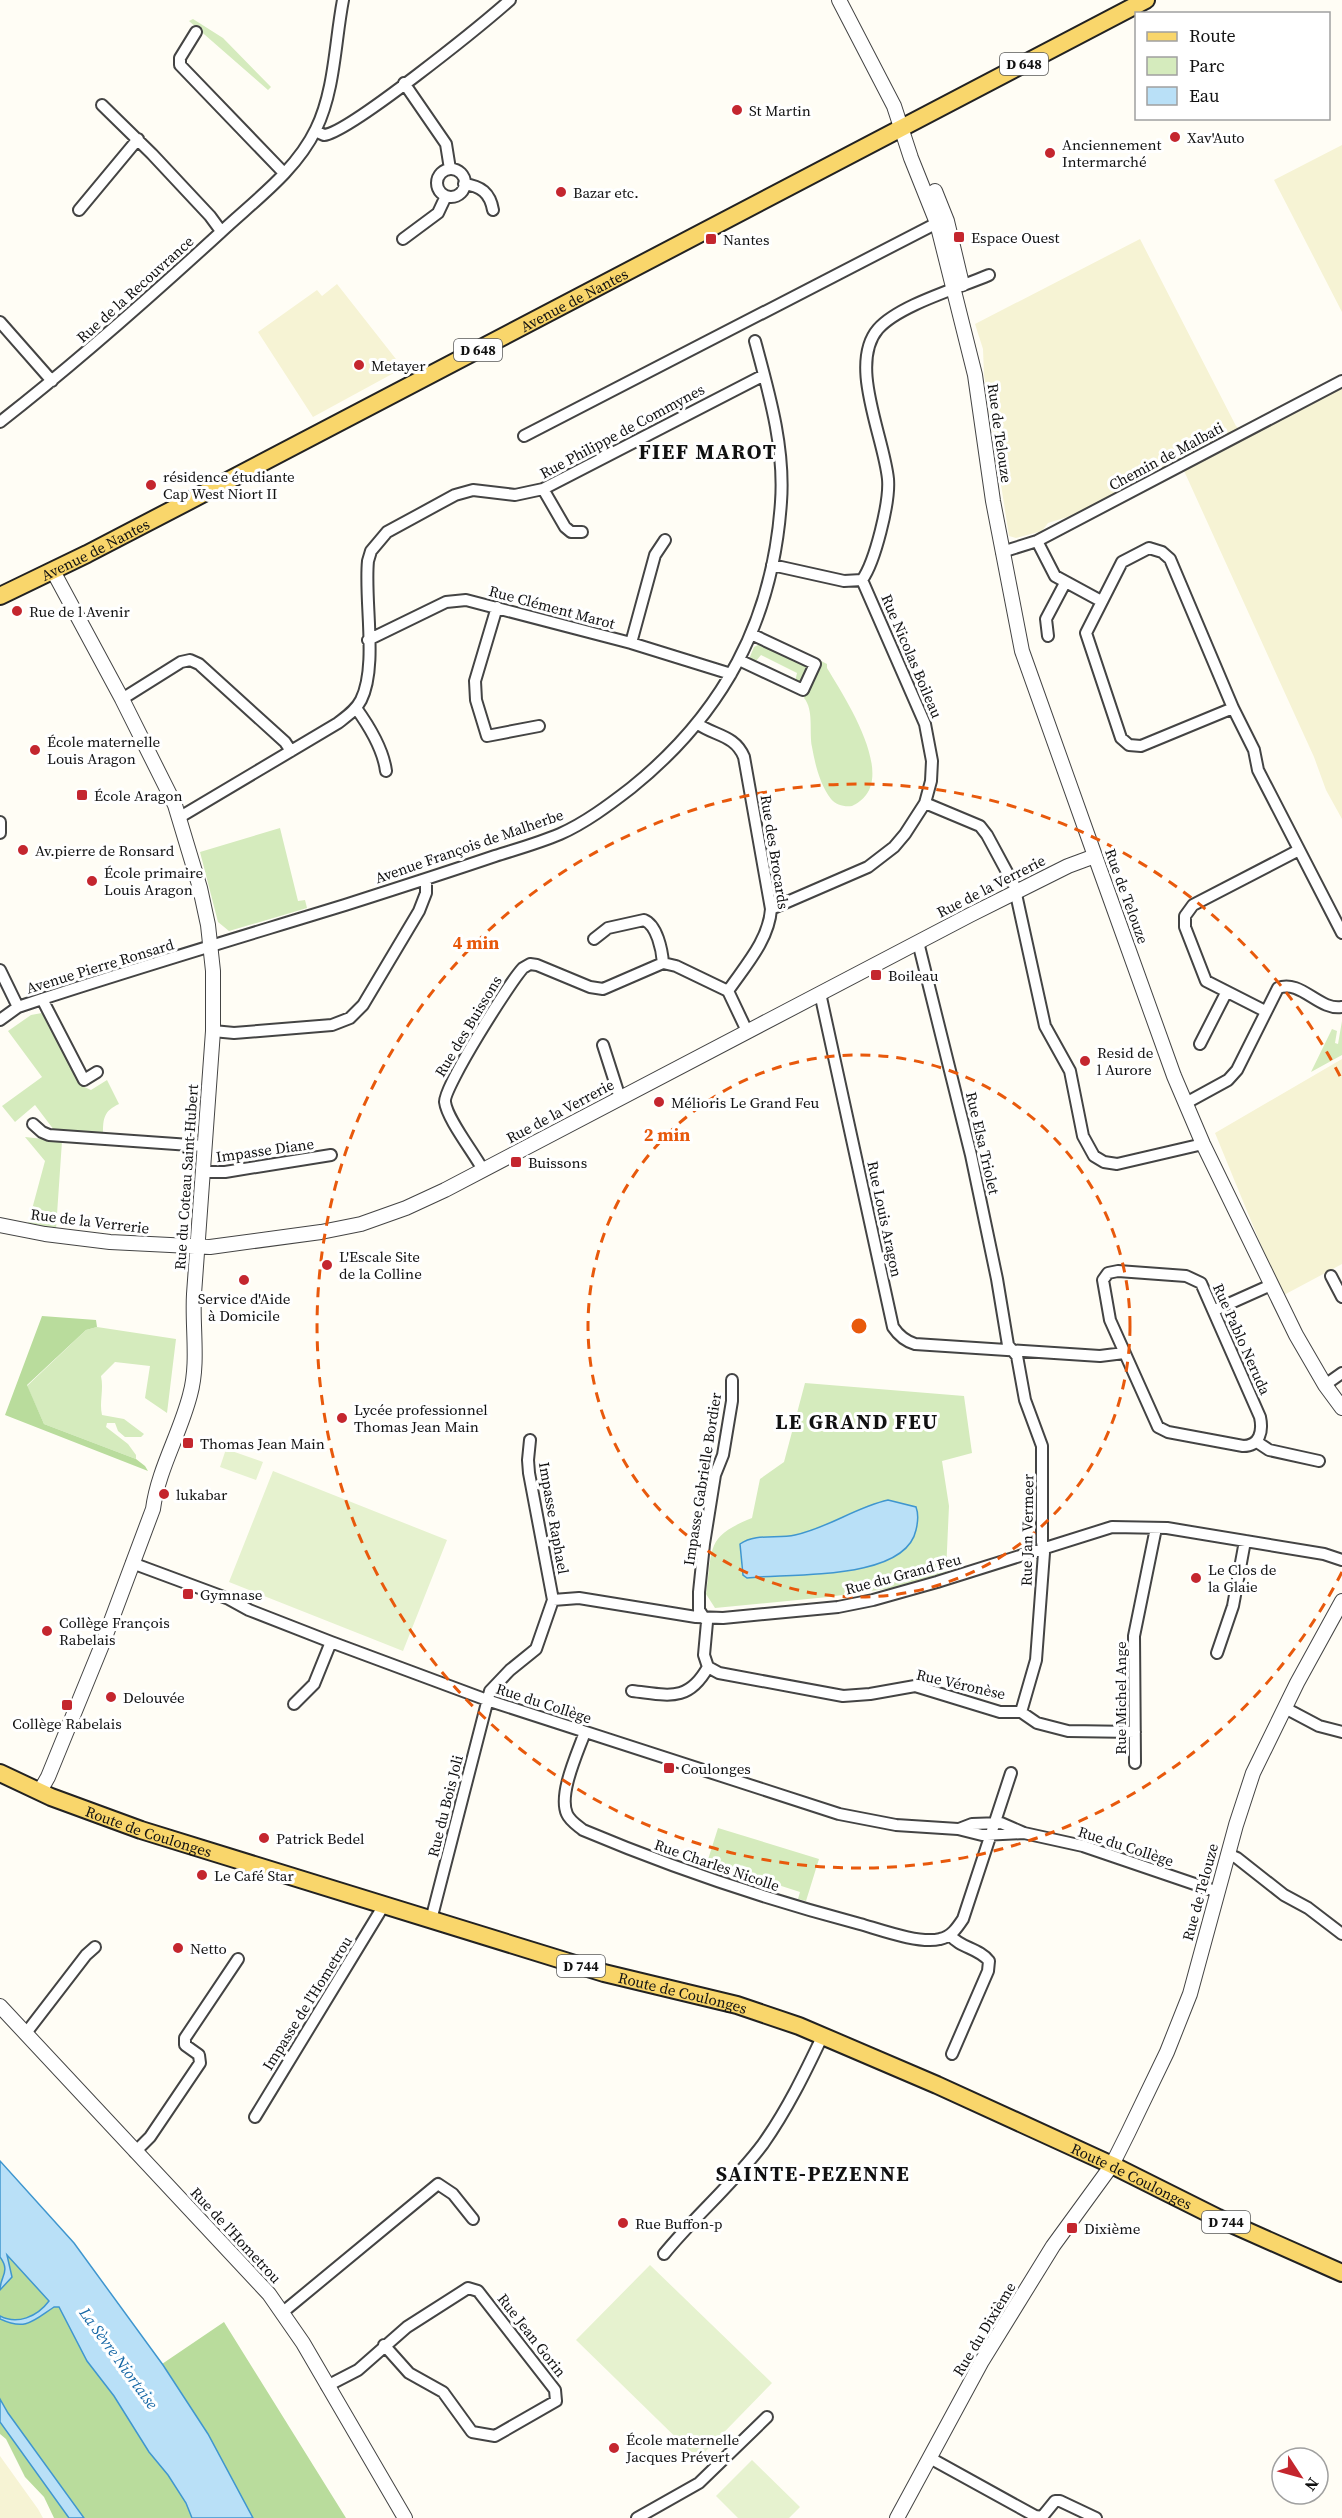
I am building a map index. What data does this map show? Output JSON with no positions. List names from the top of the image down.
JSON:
{
  "streets": {
    "main road": [
      "D 648",
      "Avenue de Nantes",
      "Route de Coulonges",
      "D 744"
    ],
    "street": [
      "Rue de la Recouvrance",
      "Rue Philippe de Commynes",
      "Rue de Telouze",
      "Chemin de Malbati",
      "Rue Clément Marot",
      "Rue Nicolas Boileau",
      "Avenue François de Malherbe",
      "Rue des Brocards",
      "Rue de la Verrerie",
      "Avenue Pierre Ronsard",
      "Rue des Buissons",
      "Rue Elsa Triolet",
      "Impasse Diane",
      "Rue du Coteau Saint-Hubert",
      "Rue Louis Aragon",
      "Rue Pablo Neruda",
      "Impasse Gabrielle Bordier",
      "Impasse Raphael",
      "Rue Jan Vermeer",
      "Rue du Grand Feu",
      "Rue Véronèse",
      "Rue Michel Ange",
      "Rue du Collège",
      "Rue du Bois Joli",
      "Rue Charles Nicolle",
      "Impasse de l'Hometrou",
      "Rue de l'Hometrou",
      "Rue du Dixième",
      "Rue Jean Gorin"
    ]
  },
  "crossings": [
    ["Avenue de Nantes", "Rue de Telouze"],
    ["Avenue de Nantes", "Rue du Coteau Saint-Hubert"],
    ["Rue Philippe de Commynes", "Rue Clément Marot"],
    ["Rue Philippe de Commynes", "Avenue François de Malherbe"],
    ["Rue de Telouze", "Chemin de Malbati"],
    ["Rue de Telouze", "Rue de la Verrerie"],
    ["Rue de Telouze", "Rue du Collège"],
    ["Rue de Telouze", "Route de Coulonges"],
    ["Rue de Telouze", "Rue du Dixième"],
    ["Rue Clément Marot", "Avenue François de Malherbe"],
    ["Rue Nicolas Boileau", "Rue des Brocards"],
    ["Avenue François de Malherbe", "Rue des Brocards"],
    ["Avenue François de Malherbe", "Avenue Pierre Ronsard"],
    ["Avenue François de Malherbe", "Rue du Coteau Saint-Hubert"],
    ["Rue de la Verrerie", "Rue des Buissons"],
    ["Rue de la Verrerie", "Rue Elsa Triolet"],
    ["Rue de la Verrerie", "Rue du Coteau Saint-Hubert"],
    ["Rue de la Verrerie", "Rue Louis Aragon"],
    ["Avenue Pierre Ronsard", "Rue du Coteau Saint-Hubert"],
    ["Rue Elsa Triolet", "Rue Louis Aragon"],
    ["Rue Elsa Triolet", "Rue Jan Vermeer"],
    ["Impasse Diane", "Rue du Coteau Saint-Hubert"],
    ["Rue du Coteau Saint-Hubert", "Rue du Collège"],
    ["Rue du Coteau Saint-Hubert", "Route de Coulonges"],
    ["Rue Louis Aragon", "Rue Jan Vermeer"],
    ["Impasse Gabrielle Bordier", "Rue du Grand Feu"],
    ["Impasse Raphael", "Rue du Grand Feu"],
    ["Rue Jan Vermeer", "Rue du Grand Feu"],
    ["Rue Jan Vermeer", "Rue Véronèse"],
    ["Rue du Grand Feu", "Rue Michel Ange"],
    ["Rue Véronèse", "Rue Michel Ange"],
    ["Rue du Collège", "Rue du Bois Joli"],
    ["Rue du Collège", "Rue Charles Nicolle"],
    ["Rue du Bois Joli", "Route de Coulonges"],
    ["Route de Coulonges", "Impasse de l'Hometrou"],
    ["Route de Coulonges", "Rue du Dixième"],
    ["Rue de l'Hometrou", "Rue Jean Gorin"]
  ],
  "districts": ["FIEF MAROT", "LE GRAND FEU", "SAINTE-PEZENNE"],
  "water": ["La Sèvre Niortaise"],
  "places": {
    "other": [
      "St Martin",
      "Xav'Auto",
      "Anciennement Intermarché",
      "Bazar etc.",
      "Metayer",
      "résidence étudiante Cap West Niort II",
      "Rue de l Avenir",
      "École maternelle Louis Aragon",
      "Av.pierre de Ronsard",
      "École primaire Louis Aragon",
      "Resid de l Aurore",
      "Mélioris Le Grand Feu",
      "L'Escale Site de la Colline",
      "Service d'Aide à Domicile",
      "Lycée professionnel Thomas Jean Main",
      "lukabar",
      "Le Clos de la Glaie",
      "Collège François Rabelais",
      "Delouvée",
      "Patrick Bedel",
      "Le Café Star",
      "Netto",
      "Rue Buffon-p",
      "École maternelle Jacques Prévert"
    ],
    "transit": [
      "Espace Ouest",
      "Nantes",
      "École Aragon",
      "Boileau",
      "Buissons",
      "Thomas Jean Main",
      "Gymnase",
      "Collège Rabelais",
      "Coulonges",
      "Dixième"
    ]
  },
  "legend": ["Route", "Parc", "Eau"],
  "north": "bottom right",
  "rings": ["4 min", "2 min"]
}
